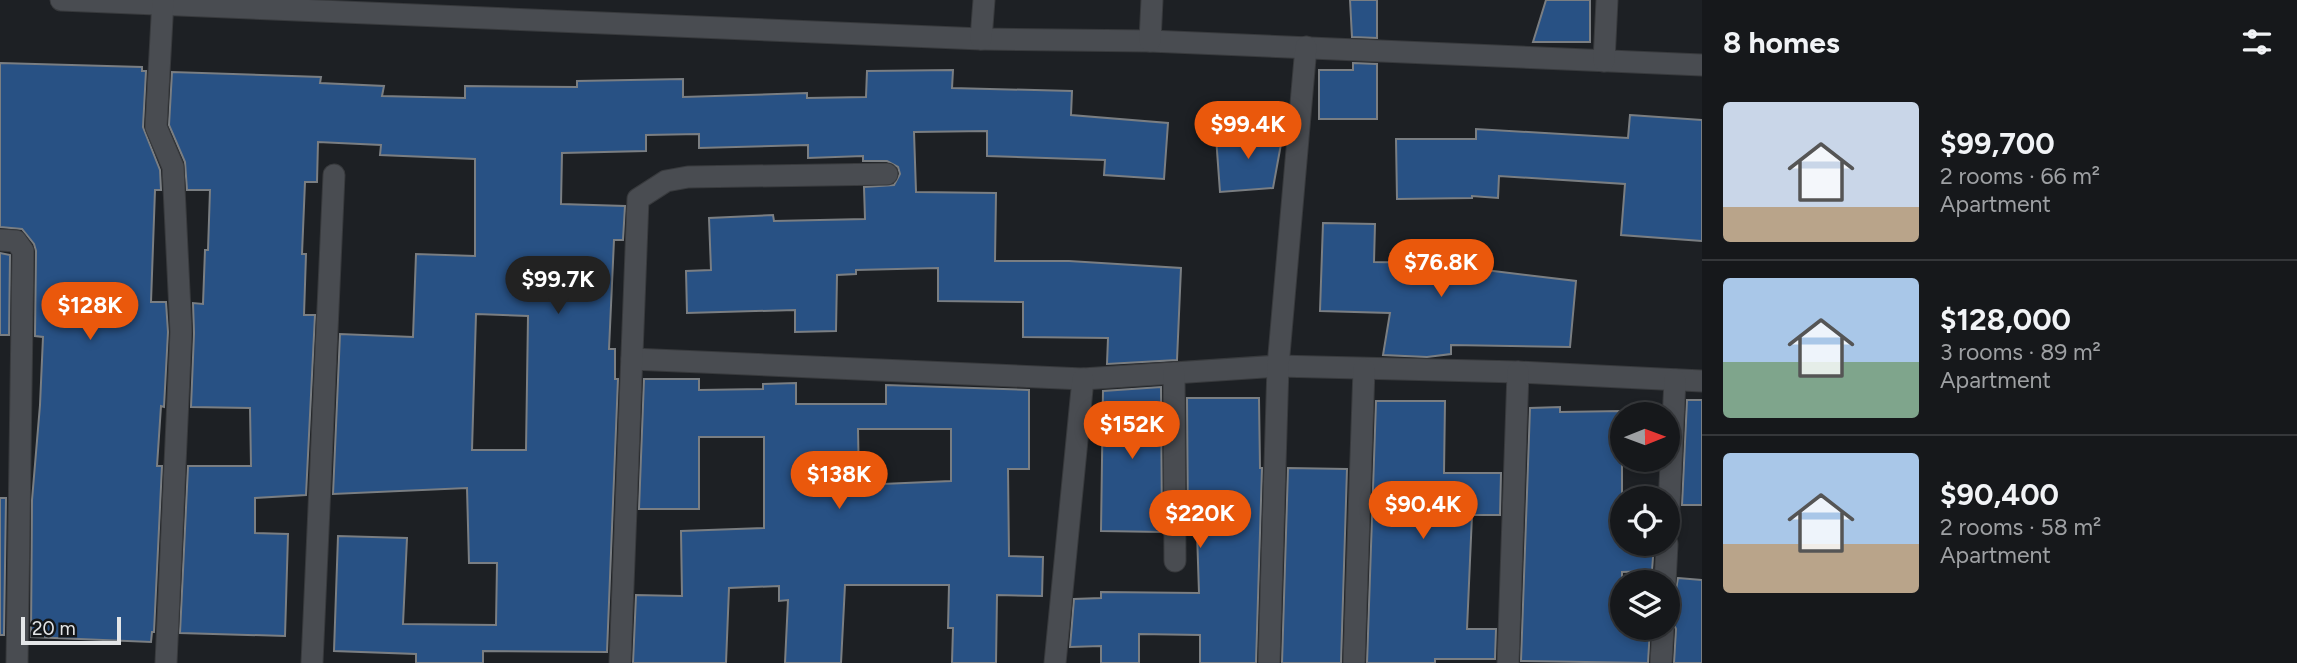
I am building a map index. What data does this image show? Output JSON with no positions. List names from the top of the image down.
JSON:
{
  "scale_bar": "20 m",
  "north": "right",
  "page": {
    "heading": "8 homes",
    "list": [
      {
        "name": "$99,700",
        "note": "2 rooms · 66 m² · Apartment"
      },
      {
        "name": "$128,000",
        "note": "3 rooms · 89 m² · Apartment"
      },
      {
        "name": "$90,400",
        "note": "2 rooms · 58 m² · Apartment"
      }
    ],
    "price": [
      "$99.4K",
      "$76.8K",
      "$99.7K",
      "$128K",
      "$152K",
      "$138K",
      "$90.4K",
      "$220K"
    ],
    "scale": "20 m"
  }
}
